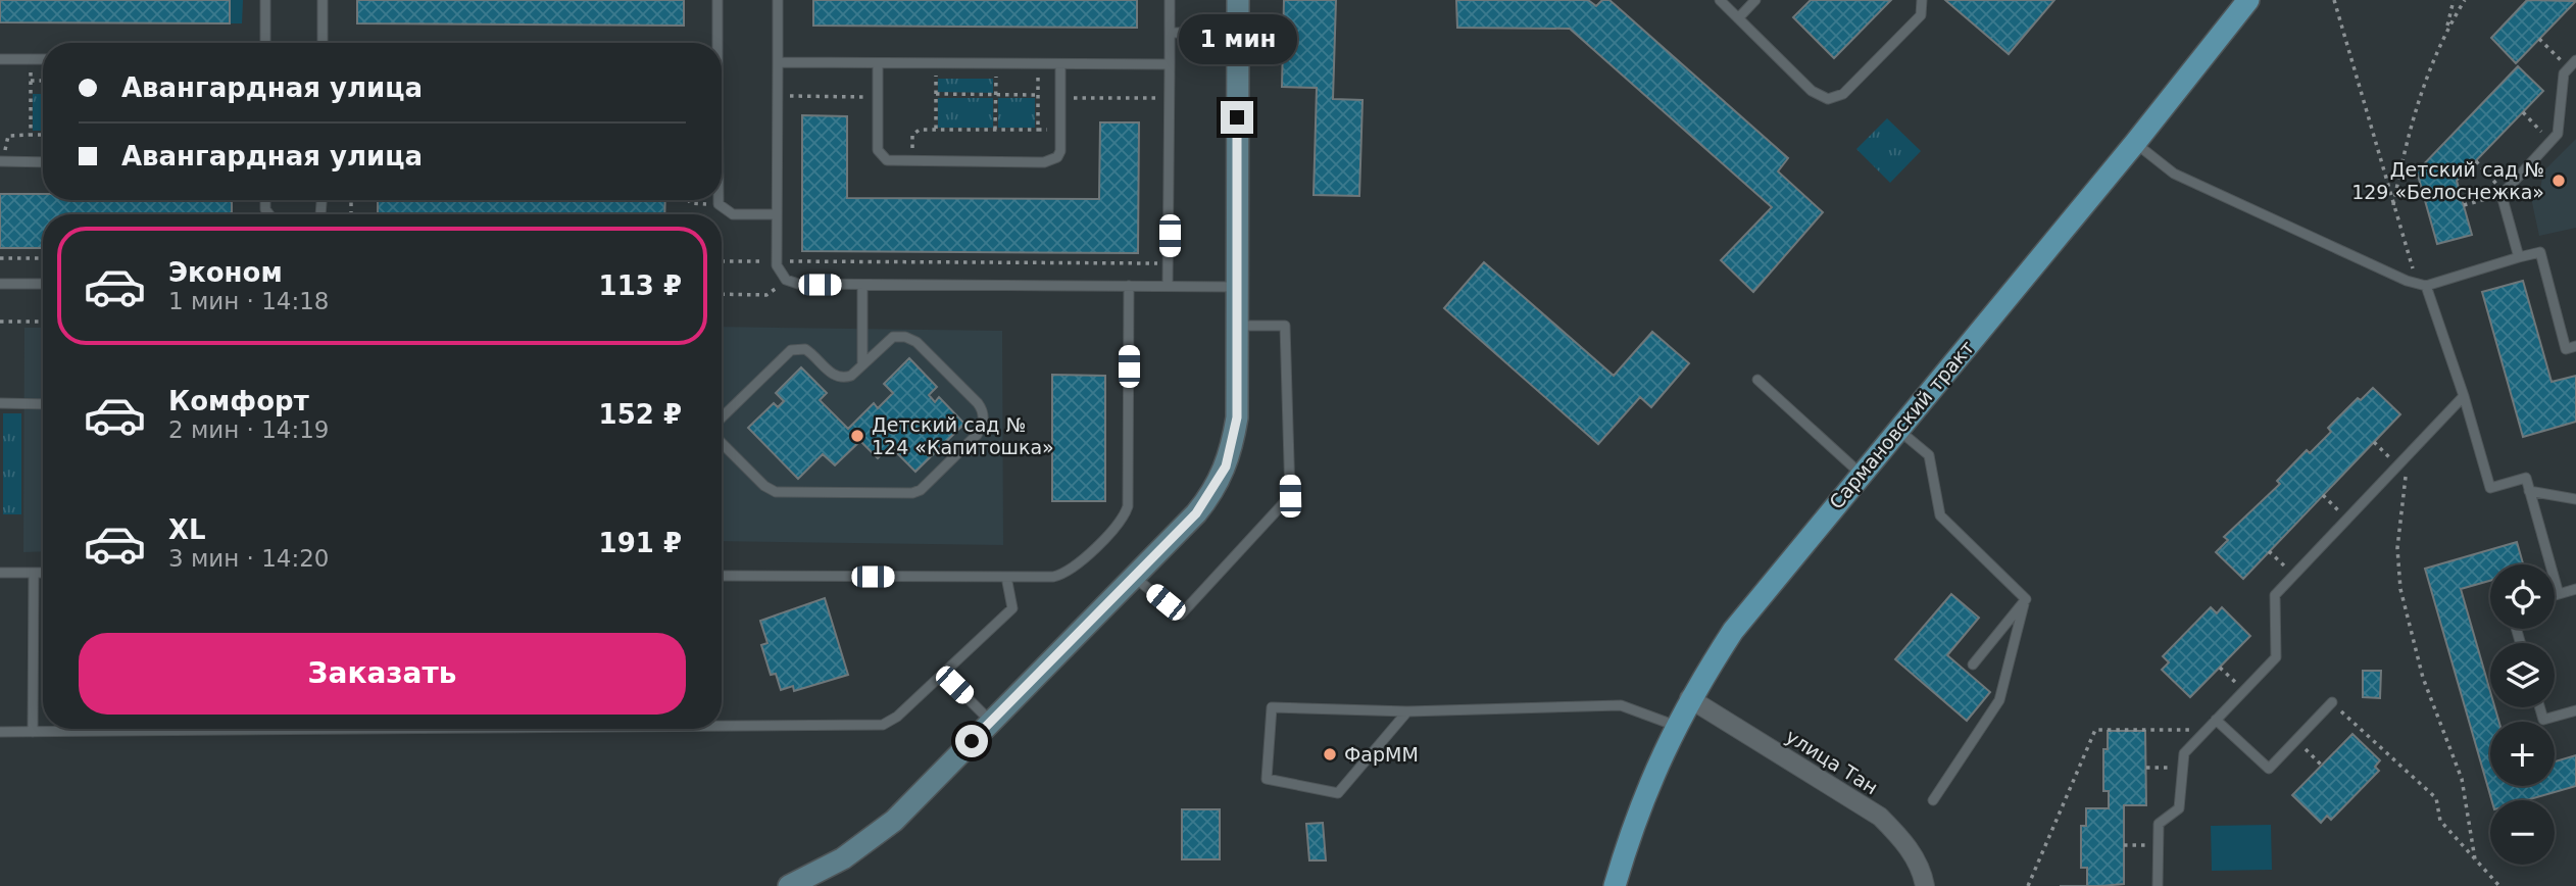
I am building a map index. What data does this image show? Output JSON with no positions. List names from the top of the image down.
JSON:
{
  "streets": {
    "main road": ["Сармановский тракт"],
    "street": ["улица Тан"]
  },
  "crossings": [
    ["Сармановский тракт", "улица Тан"]
  ],
  "places": ["Детский сад № 129 «Белоснежка»", "Детский сад № 124 «Капитошка»", "ФарММ"],
  "page": {
    "bubble": "1 мин",
    "banner": ["Авангардная улица", "Авангардная улица"],
    "list": [
      {
        "name": "Эконом",
        "note": "1 мин · 14:18",
        "value": "113 ₽"
      },
      {
        "name": "Комфорт",
        "note": "2 мин · 14:19",
        "value": "152 ₽"
      },
      {
        "name": "XL",
        "note": "3 мин · 14:20",
        "value": "191 ₽"
      }
    ],
    "map_buttons": ["+", "−"],
    "buttons": "Заказать"
  }
}
